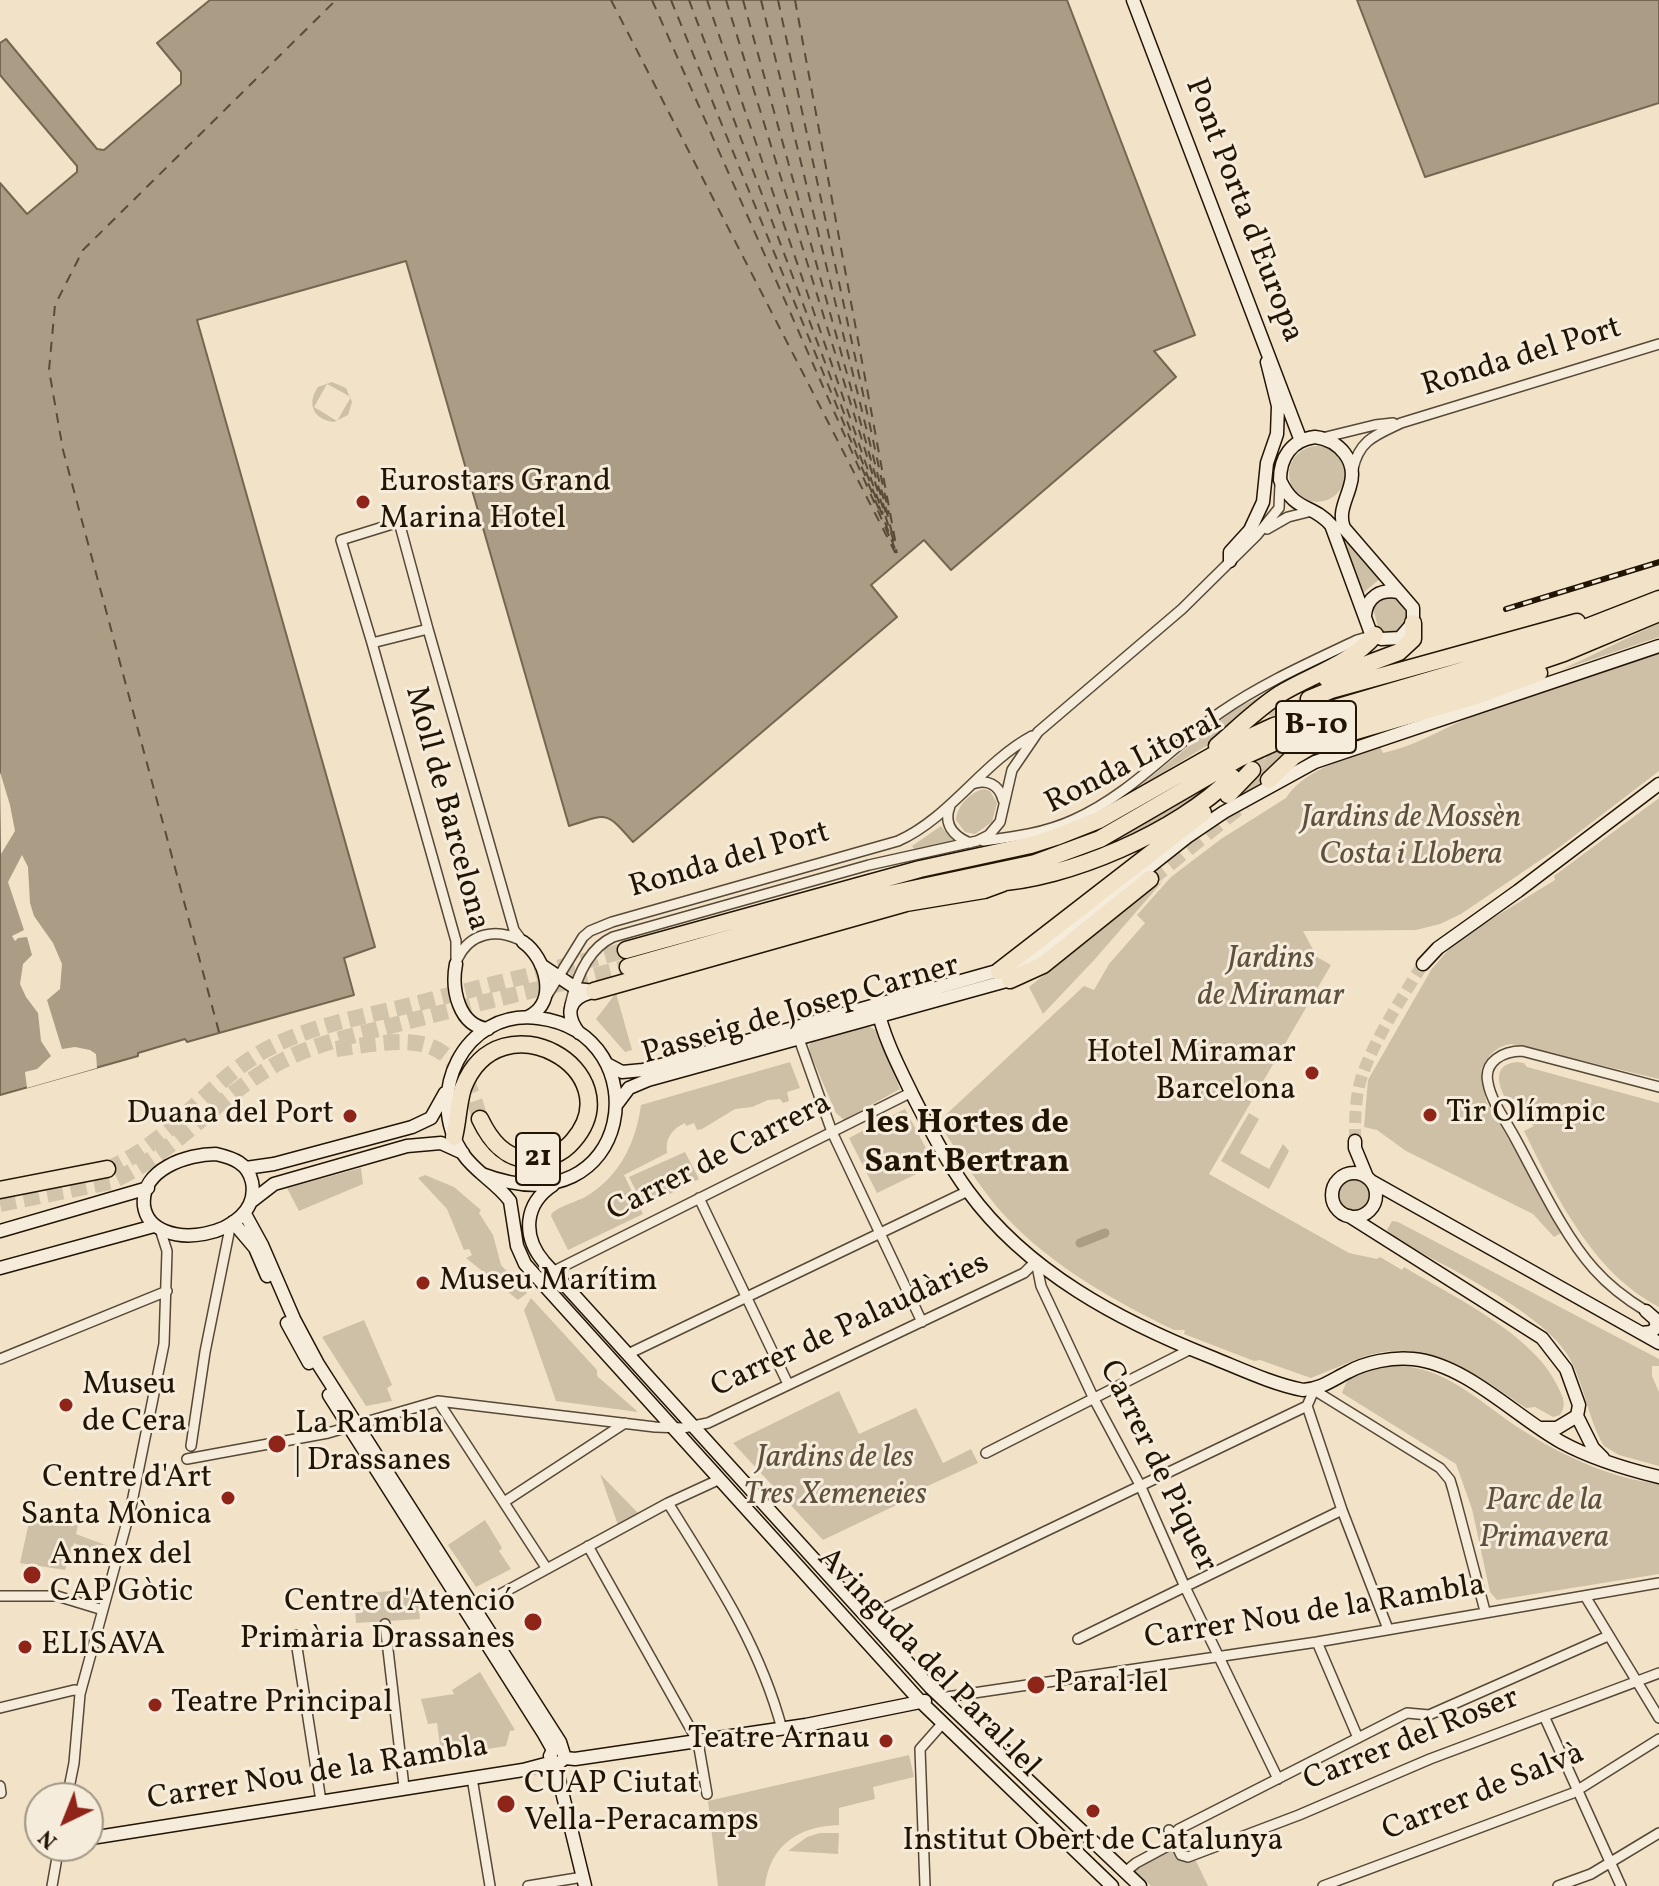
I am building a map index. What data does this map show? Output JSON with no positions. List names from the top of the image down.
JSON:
{
  "streets": {
    "highway": ["B-10", "Ronda Litoral", "21"],
    "street": [
      "Pont Porta d'Europa",
      "Ronda del Port",
      "Moll de Barcelona",
      "Passeig de Josep Carner",
      "Carrer de Carrera",
      "Carrer de Palaudàries",
      "Carrer de Piquer",
      "Carrer Nou de la Rambla",
      "Avinguda del Paral·lel",
      "Carrer del Roser",
      "Carrer de Salvà"
    ]
  },
  "crossings": [
    ["Pont Porta d'Europa", "Ronda del Port"],
    ["Ronda del Port", "B-10"],
    ["Ronda del Port", "Moll de Barcelona"],
    ["B-10", "Ronda Litoral"],
    ["B-10", "Passeig de Josep Carner"],
    ["Passeig de Josep Carner", "21"],
    ["Passeig de Josep Carner", "Avinguda del Paral·lel"],
    ["21", "Avinguda del Paral·lel"],
    ["Carrer de Carrera", "Avinguda del Paral·lel"],
    ["Carrer de Palaudàries", "Carrer de Piquer"],
    ["Carrer de Palaudàries", "Avinguda del Paral·lel"],
    ["Carrer de Piquer", "Carrer Nou de la Rambla"],
    ["Carrer Nou de la Rambla", "Avinguda del Paral·lel"]
  ],
  "districts": ["les Hortes de Sant Bertran"],
  "parks": [
    "Jardins de Mossèn Costa i Llobera",
    "Jardins de Miramar",
    "Jardins de les Tres Xemeneies",
    "Parc de la Primavera"
  ],
  "places": [
    "Eurostars Grand Marina Hotel",
    "Hotel Miramar Barcelona",
    "Tir Olímpic",
    "Duana del Port",
    "Museu Marítim",
    "Museu de Cera",
    "La Rambla | Drassanes",
    "Centre d'Art Santa Mònica",
    "Annex del CAP Gòtic",
    "Centre d'Atenció Primària Drassanes",
    "ELISAVA",
    "Paral·lel",
    "Teatre Principal",
    "Teatre Arnau",
    "CUAP Ciutat Vella-Peracamps",
    "Institut Obert de Catalunya"
  ],
  "north": "bottom left"
}
